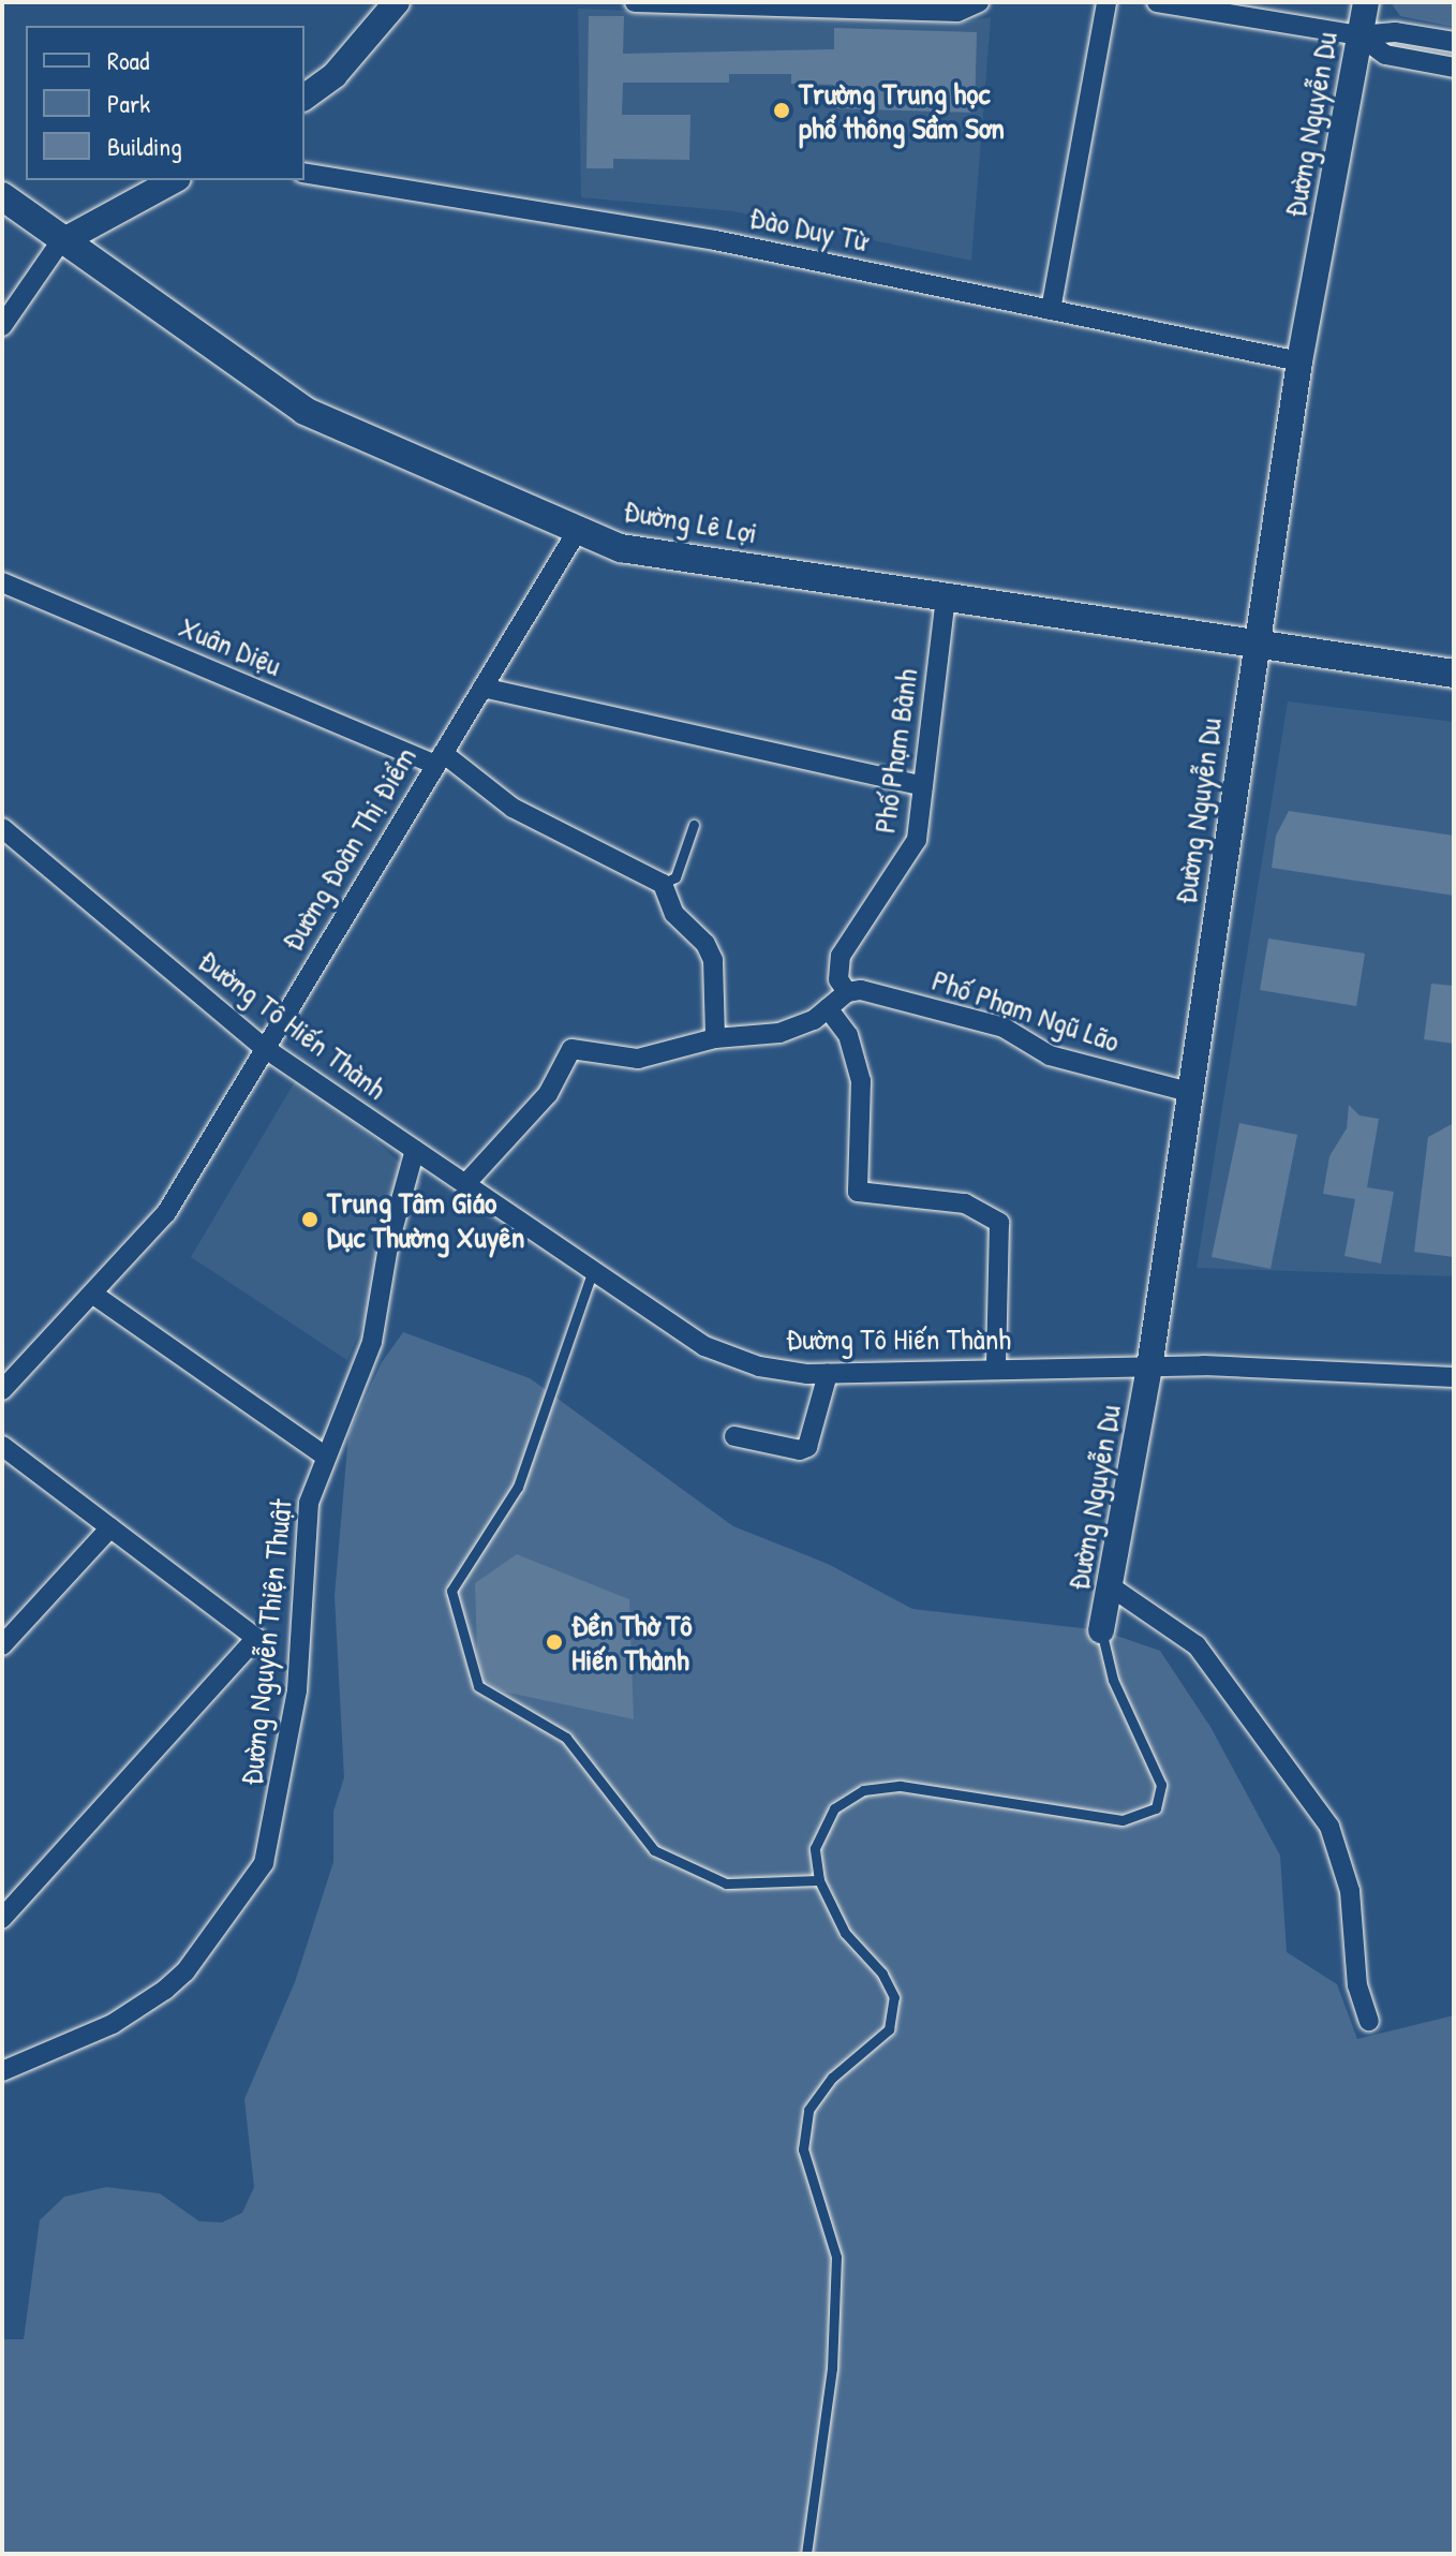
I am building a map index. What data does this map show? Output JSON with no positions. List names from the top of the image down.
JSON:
{
  "streets": {
    "main road": ["Đường Lê Lợi"],
    "street": [
      "Đường Nguyễn Du",
      "Đào Duy Từ",
      "Xuân Diệu",
      "Phố Phạm Bành",
      "Đường Đoàn Thị Điểm",
      "Phố Phạm Ngũ Lão",
      "Đường Tô Hiến Thành",
      "Đường Nguyễn Thiện Thuật"
    ]
  },
  "crossings": [
    ["Đường Nguyễn Du", "Đào Duy Từ"],
    ["Đường Nguyễn Du", "Đường Lê Lợi"],
    ["Đường Nguyễn Du", "Phố Phạm Ngũ Lão"],
    ["Đường Nguyễn Du", "Đường Tô Hiến Thành"],
    ["Đường Lê Lợi", "Phố Phạm Bành"],
    ["Đường Lê Lợi", "Đường Đoàn Thị Điểm"],
    ["Xuân Diệu", "Đường Đoàn Thị Điểm"],
    ["Phố Phạm Bành", "Phố Phạm Ngũ Lão"],
    ["Đường Đoàn Thị Điểm", "Đường Tô Hiến Thành"],
    ["Đường Tô Hiến Thành", "Đường Nguyễn Thiện Thuật"]
  ],
  "places": ["Trường Trung học phổ thông Sầm Sơn", "Trung Tâm Giáo Dục Thường Xuyên", "Đền Thờ Tô Hiến Thành"],
  "legend": ["Road", "Park", "Building"]
}
